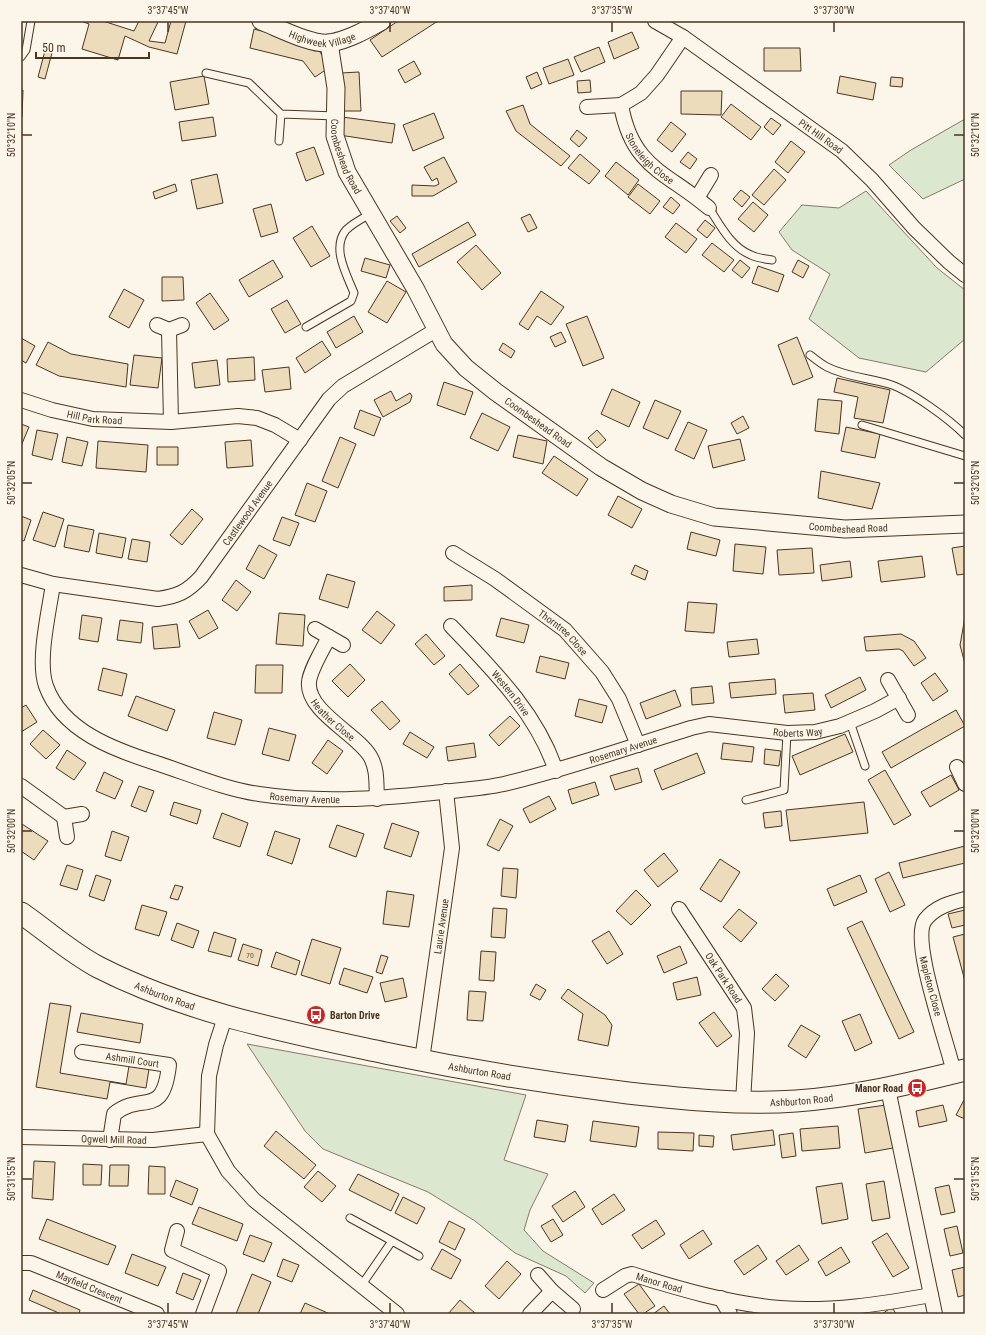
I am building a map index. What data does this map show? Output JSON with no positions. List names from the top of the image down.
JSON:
{
  "streets": {
    "main road": ["Ashburton Road"],
    "street": [
      "Highweek Village",
      "Pitt Hill Road",
      "Coombeshead Road",
      "Stoneleigh Close",
      "Hill Park Road",
      "Castlewood Avenue",
      "Thorntree Close",
      "Western Drive",
      "Heather Close",
      "Roberts Way",
      "Rosemary Avenue",
      "Laurie Avenue",
      "Oak Park Road",
      "Mapleton Close",
      "Ashmill Court",
      "Ogwell Mill Road",
      "Manor Road",
      "Mayfield Crescent"
    ]
  },
  "crossings": [
    ["Highweek Village", "Coombeshead Road"],
    ["Coombeshead Road", "Castlewood Avenue"],
    ["Hill Park Road", "Castlewood Avenue"],
    ["Castlewood Avenue", "Rosemary Avenue"],
    ["Thorntree Close", "Rosemary Avenue"],
    ["Western Drive", "Rosemary Avenue"],
    ["Heather Close", "Rosemary Avenue"],
    ["Roberts Way", "Rosemary Avenue"],
    ["Rosemary Avenue", "Laurie Avenue"],
    ["Laurie Avenue", "Ashburton Road"],
    ["Oak Park Road", "Ashburton Road"],
    ["Mapleton Close", "Ashburton Road"],
    ["Ashmill Court", "Ogwell Mill Road"]
  ],
  "places": {
    "bus stop": ["Barton Drive", "Manor Road"]
  },
  "house_numbers": ["70"],
  "scale_bar": "50 m",
  "coordinates": [
    "3°37'45\"W",
    "3°37'40\"W",
    "3°37'35\"W",
    "3°37'30\"W",
    "50°32'10\"N",
    "50°32'05\"N",
    "50°32'00\"N",
    "50°31'55\"N"
  ]
}
